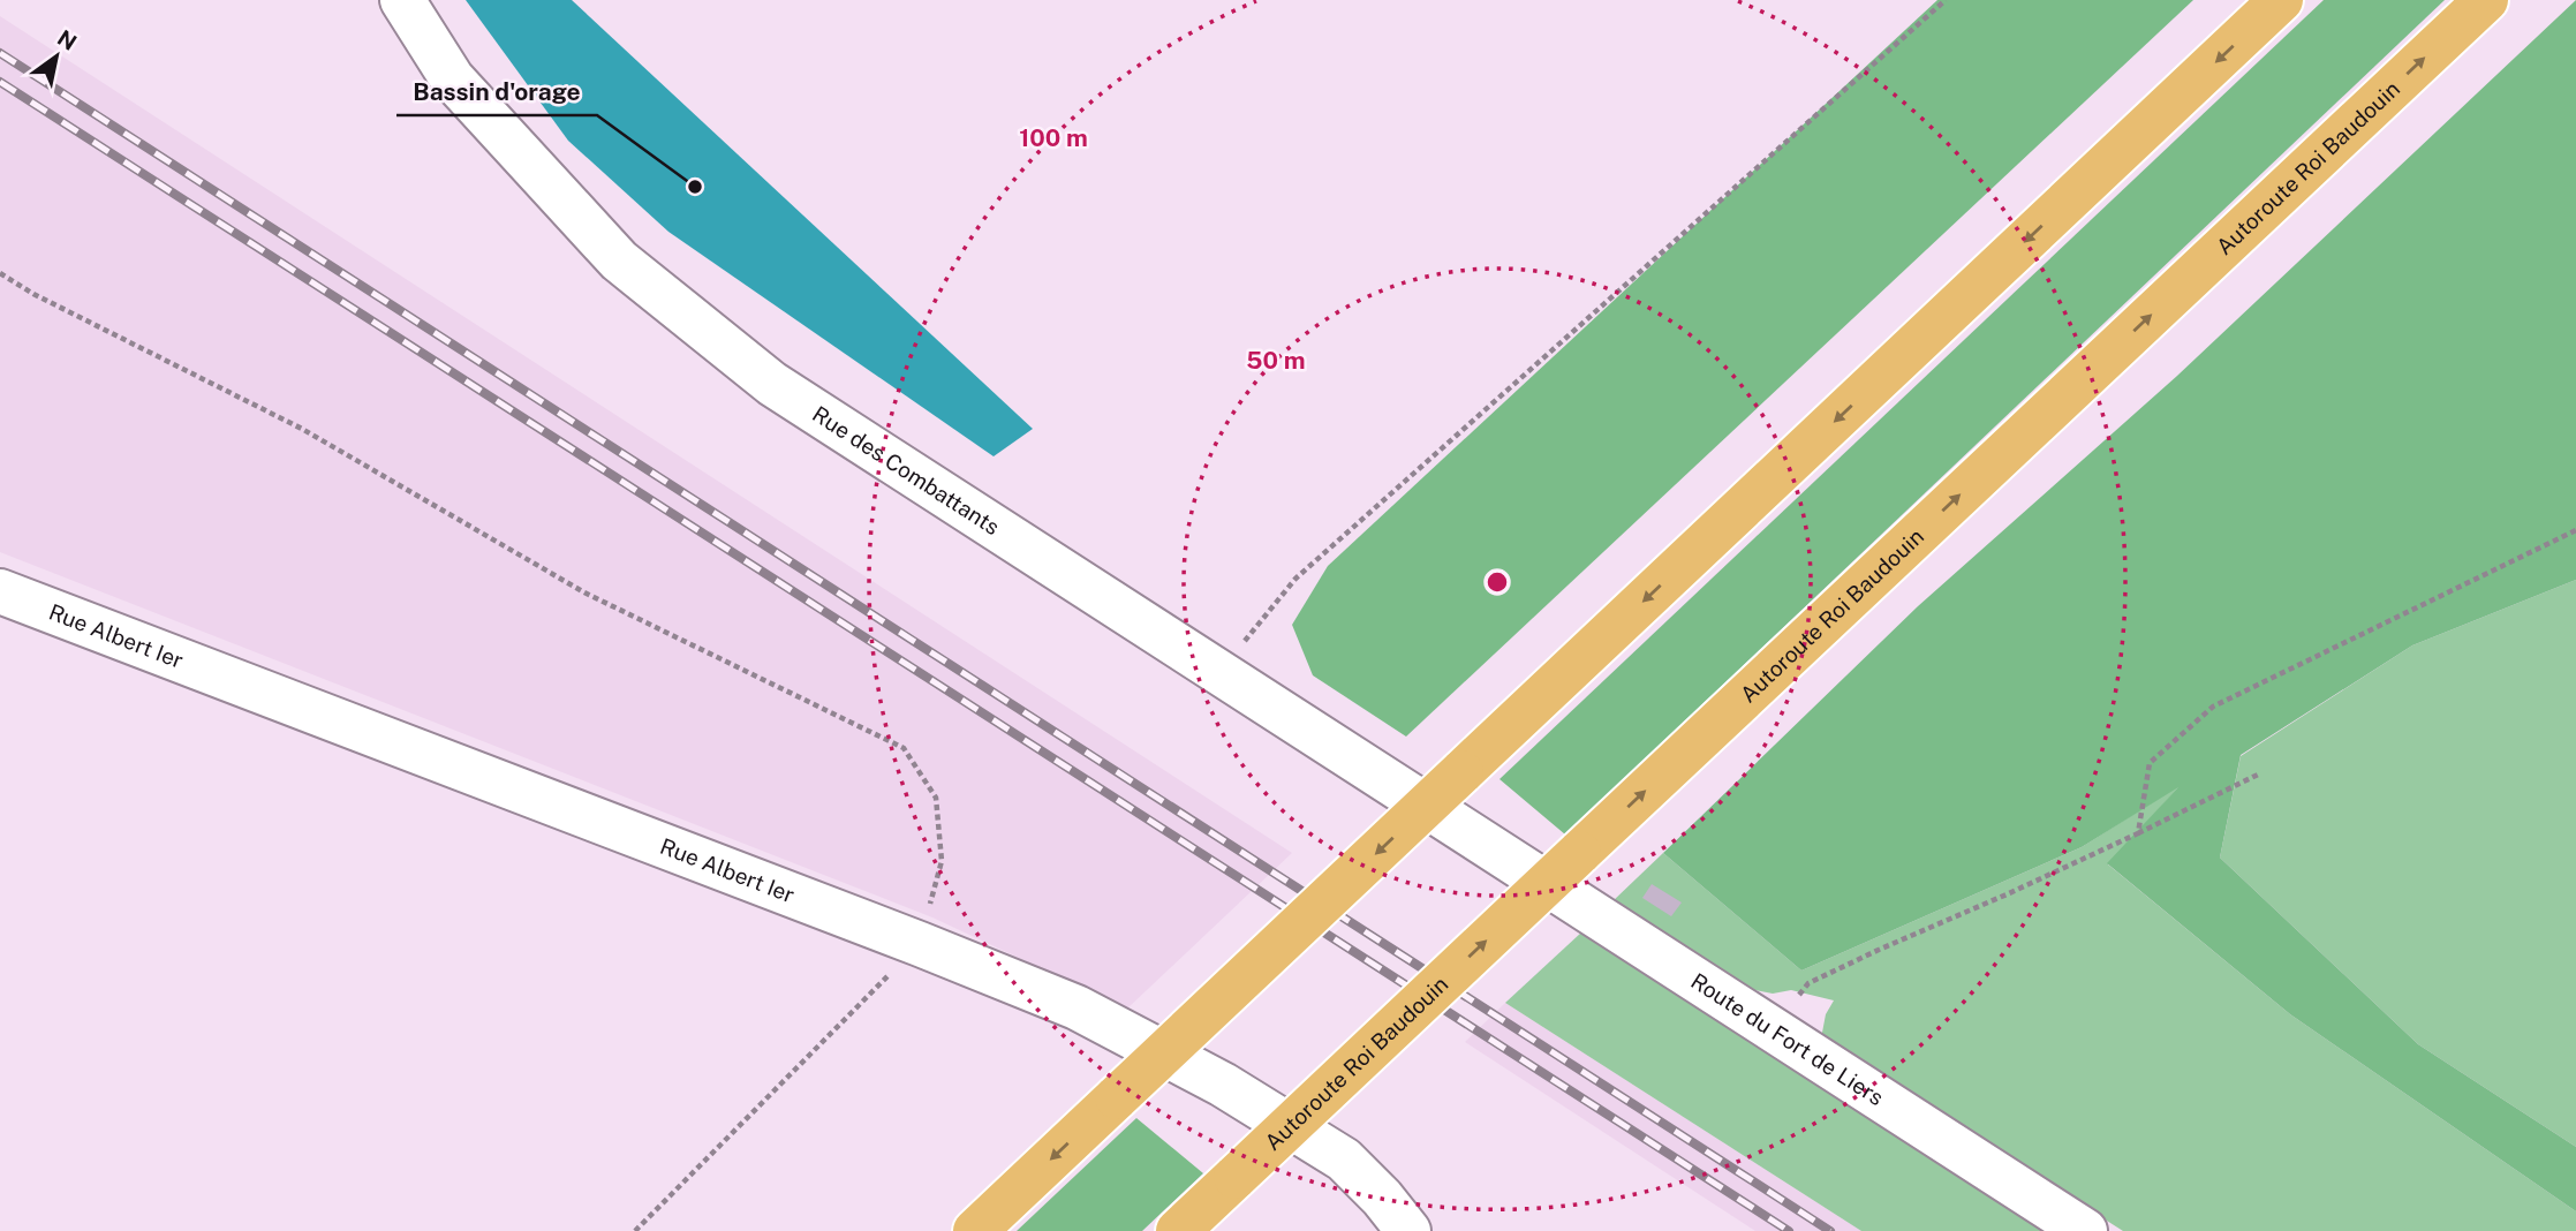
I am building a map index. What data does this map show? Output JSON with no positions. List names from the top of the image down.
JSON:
{
  "streets": {
    "highway": ["Autoroute Roi Baudouin"],
    "street": ["Rue des Combattants", "Rue Albert Ier", "Route du Fort de Liers"]
  },
  "crossings": [
    ["Rue des Combattants", "Route du Fort de Liers"]
  ],
  "places": ["Bassin d'orage"],
  "north": "top right",
  "rings": ["100 m", "50 m"]
}
